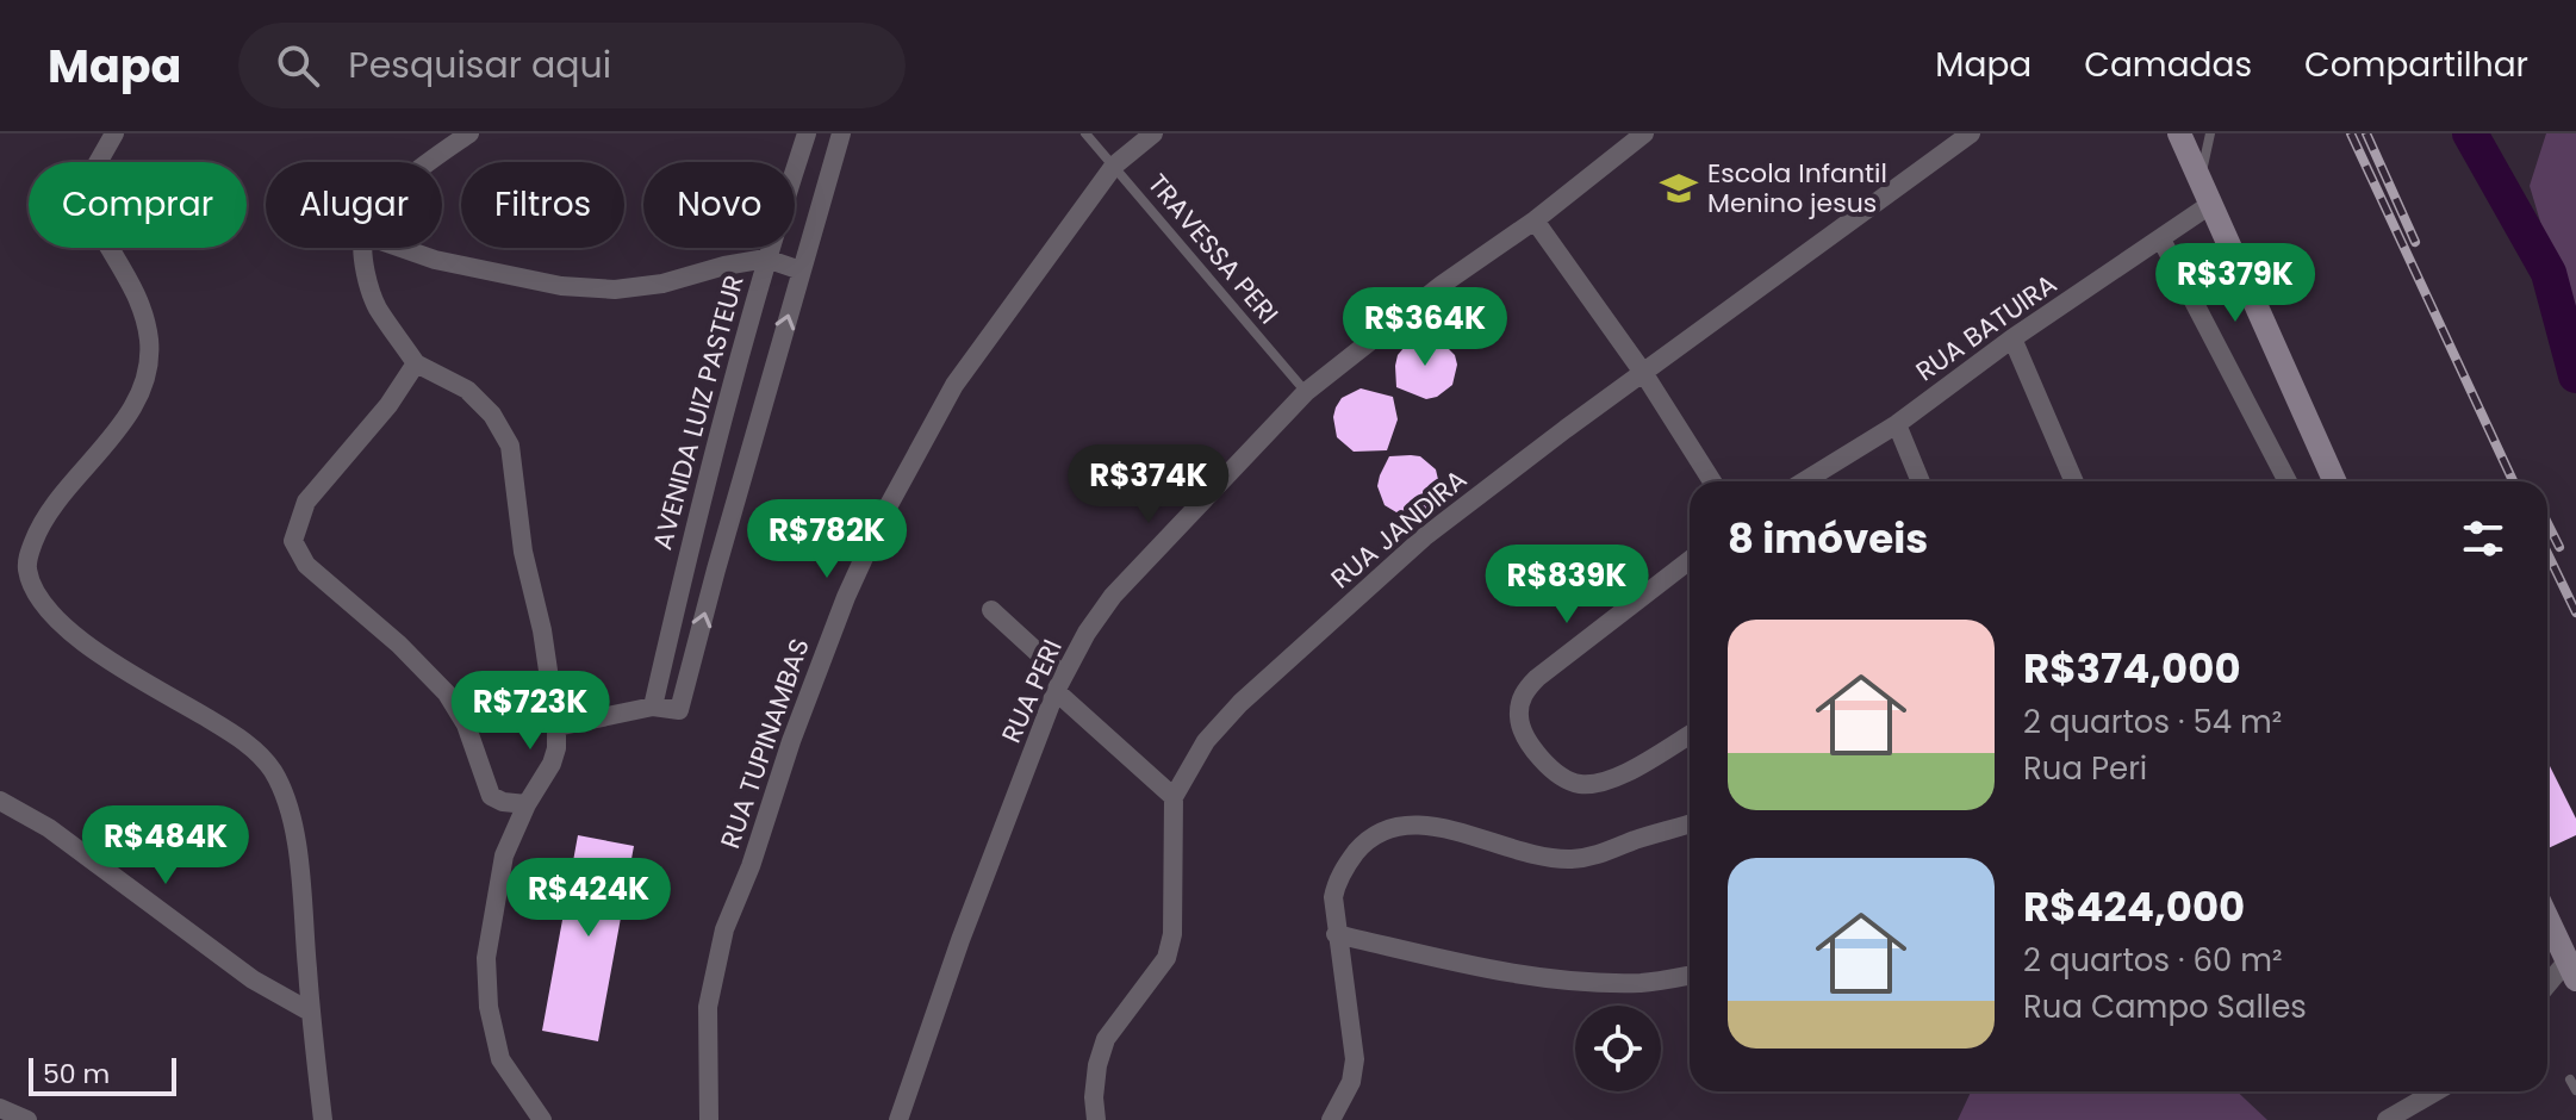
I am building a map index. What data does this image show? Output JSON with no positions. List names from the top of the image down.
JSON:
{
  "streets": {
    "street": [
      "RUA BATUIRA",
      "AVENIDA LUIZ PASTEUR",
      "RUA JANDIRA",
      "RUA PERI",
      "RUA TUPINAMBAS"
    ],
    "lane": ["TRAVESSA PERI"]
  },
  "crossings": [
    ["TRAVESSA PERI", "RUA PERI"],
    ["TRAVESSA PERI", "RUA TUPINAMBAS"]
  ],
  "places": {
    "school or university": ["Escola Infantil Menino jesus"]
  },
  "scale_bar": "50 m",
  "page": {
    "header": "Mapa",
    "search": "Pesquisar aqui",
    "nav": ["Mapa", "Camadas", "Compartilhar"],
    "chip": [
      "Comprar",
      "Alugar",
      "Filtros",
      "Novo"
    ],
    "price": [
      "R$379K",
      "R$364K",
      "R$374K",
      "R$782K",
      "R$839K",
      "R$723K",
      "R$484K",
      "R$424K"
    ],
    "heading": "8 imóveis",
    "list": [
      {
        "name": "R$374,000",
        "note": "2 quartos · 54 m² · Rua Peri"
      },
      {
        "name": "R$424,000",
        "note": "2 quartos · 60 m² · Rua Campo Salles"
      }
    ],
    "scale": "50 m"
  }
}
